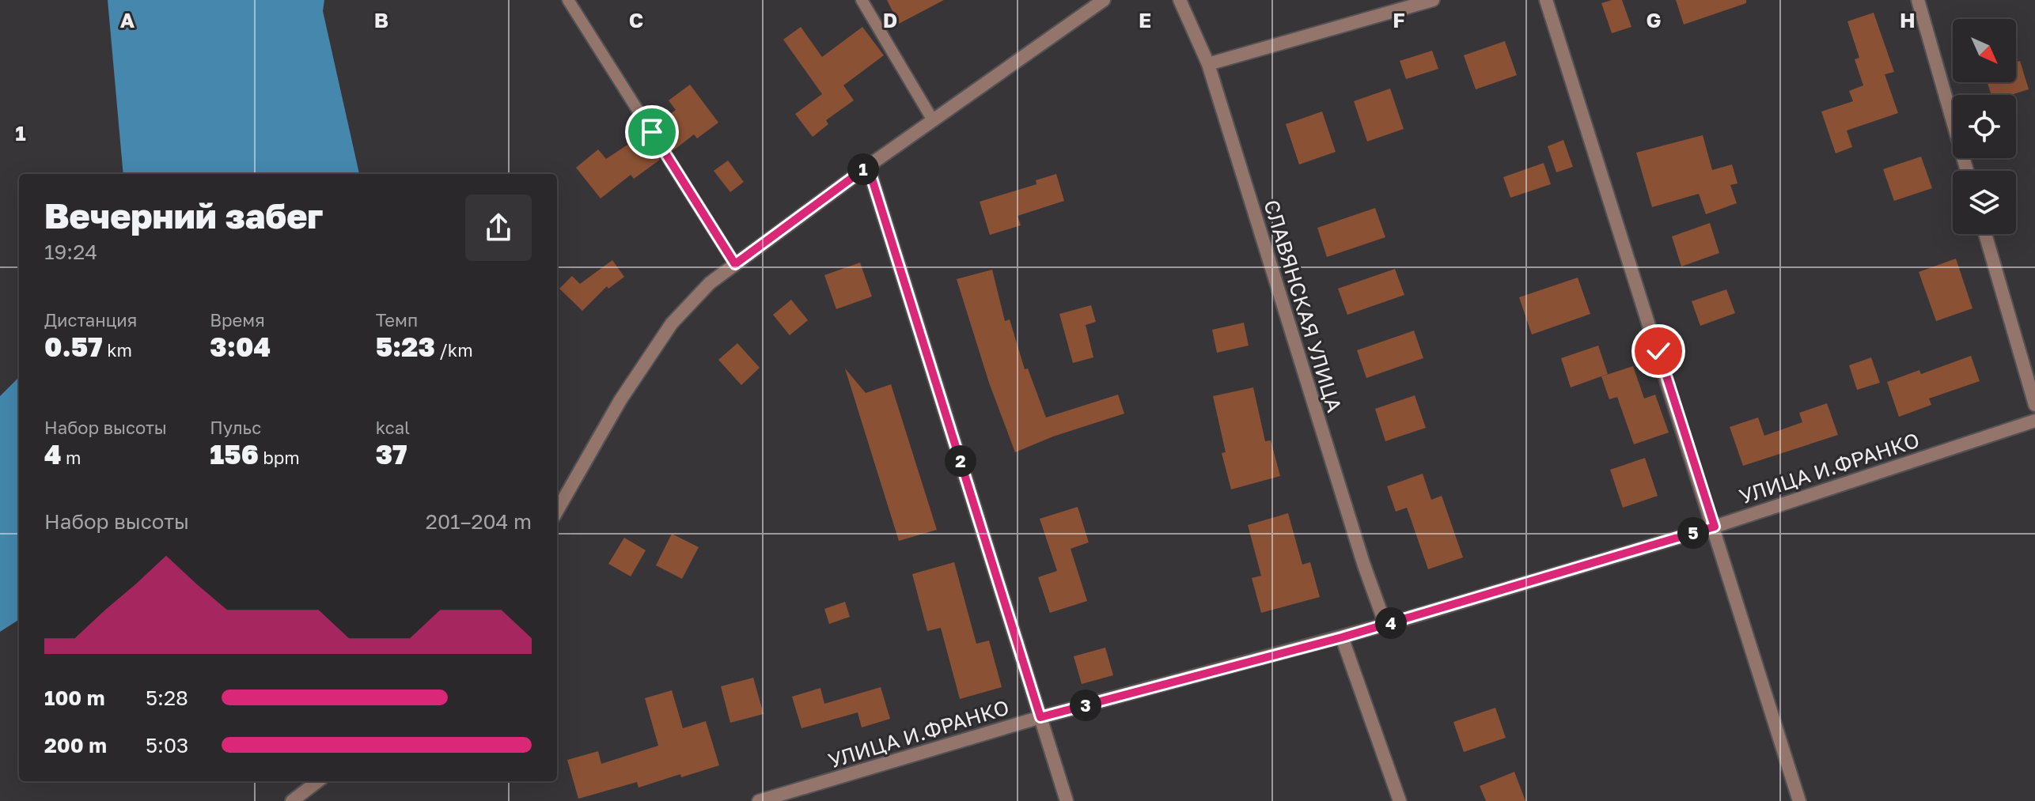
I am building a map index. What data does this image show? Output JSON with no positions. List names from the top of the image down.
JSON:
{
  "streets": {
    "street": ["СЛАВЯНСКАЯ УЛИЦА", "УЛИЦА И.ФРАНКО"]
  },
  "crossings": [
    ["СЛАВЯНСКАЯ УЛИЦА", "УЛИЦА И.ФРАНКО"]
  ],
  "north": "bottom right",
  "page": {
    "pins": [
      "1",
      "2",
      "5",
      "4",
      "3"
    ],
    "heading": ["Вечерний забег", "19:24"],
    "stats": [
      ["Дистанция", "0.57 km"],
      ["Время", "3:04"],
      ["Темп", "5:23 /km"],
      ["Набор высоты", "4 m"],
      ["Пульс", "156 bpm"],
      ["kcal", "37"]
    ],
    "chart": ["Набор высоты", "201–204 m"],
    "list": [
      {
        "name": "100 m",
        "note": "5:28"
      },
      {
        "name": "200 m",
        "note": "5:03"
      }
    ]
  },
  "grid": {
    "columns": [
      "A",
      "B",
      "C",
      "D",
      "E",
      "F",
      "G",
      "H"
    ],
    "rows": ["1"]
  }
}
